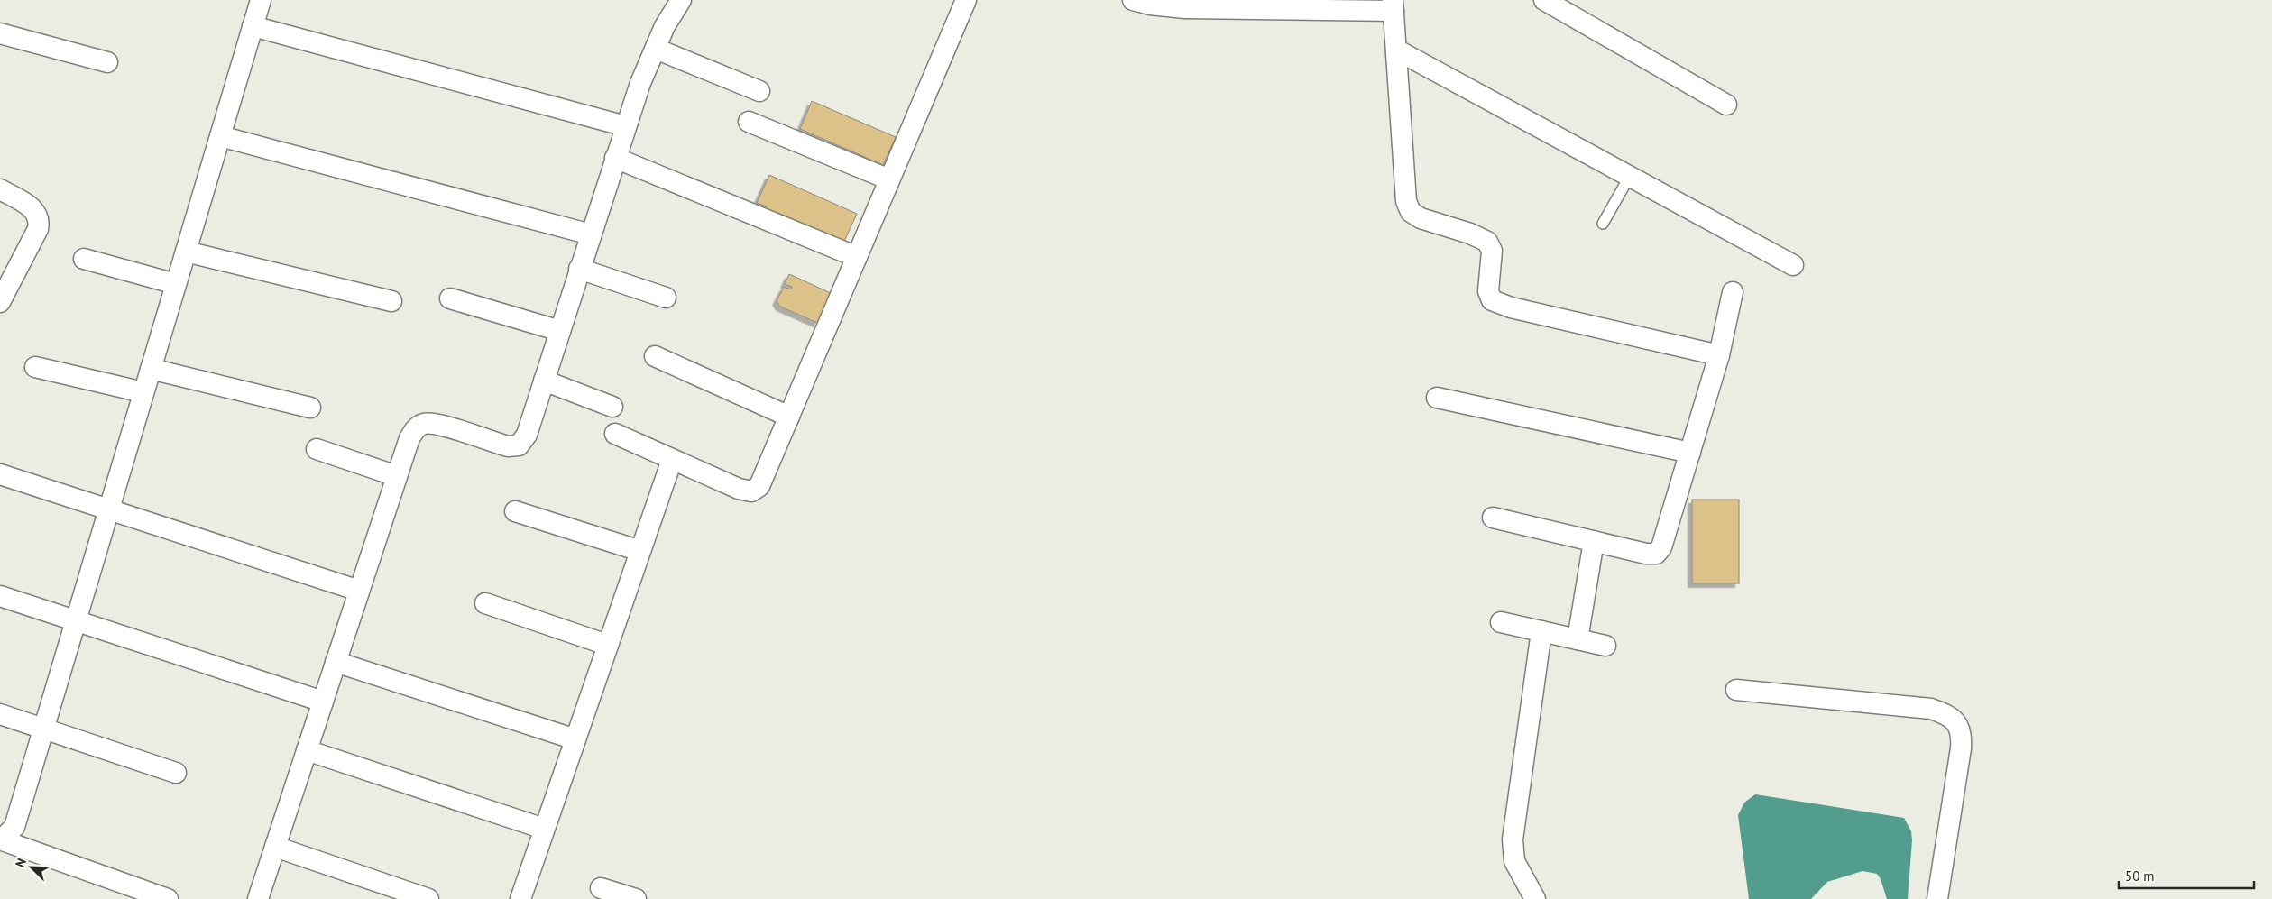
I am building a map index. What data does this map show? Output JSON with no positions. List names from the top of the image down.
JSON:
{
  "scale_bar": "50 m",
  "north": "top left"
}
